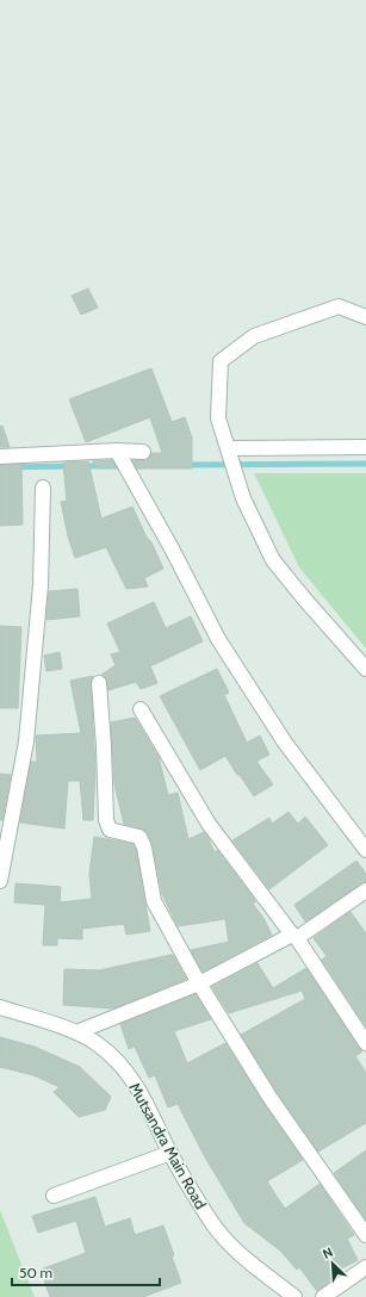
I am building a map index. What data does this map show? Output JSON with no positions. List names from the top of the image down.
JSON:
{
  "streets": {
    "street": ["Mutsandra Main Road"]
  },
  "scale_bar": "50 m",
  "north": "top left"
}
